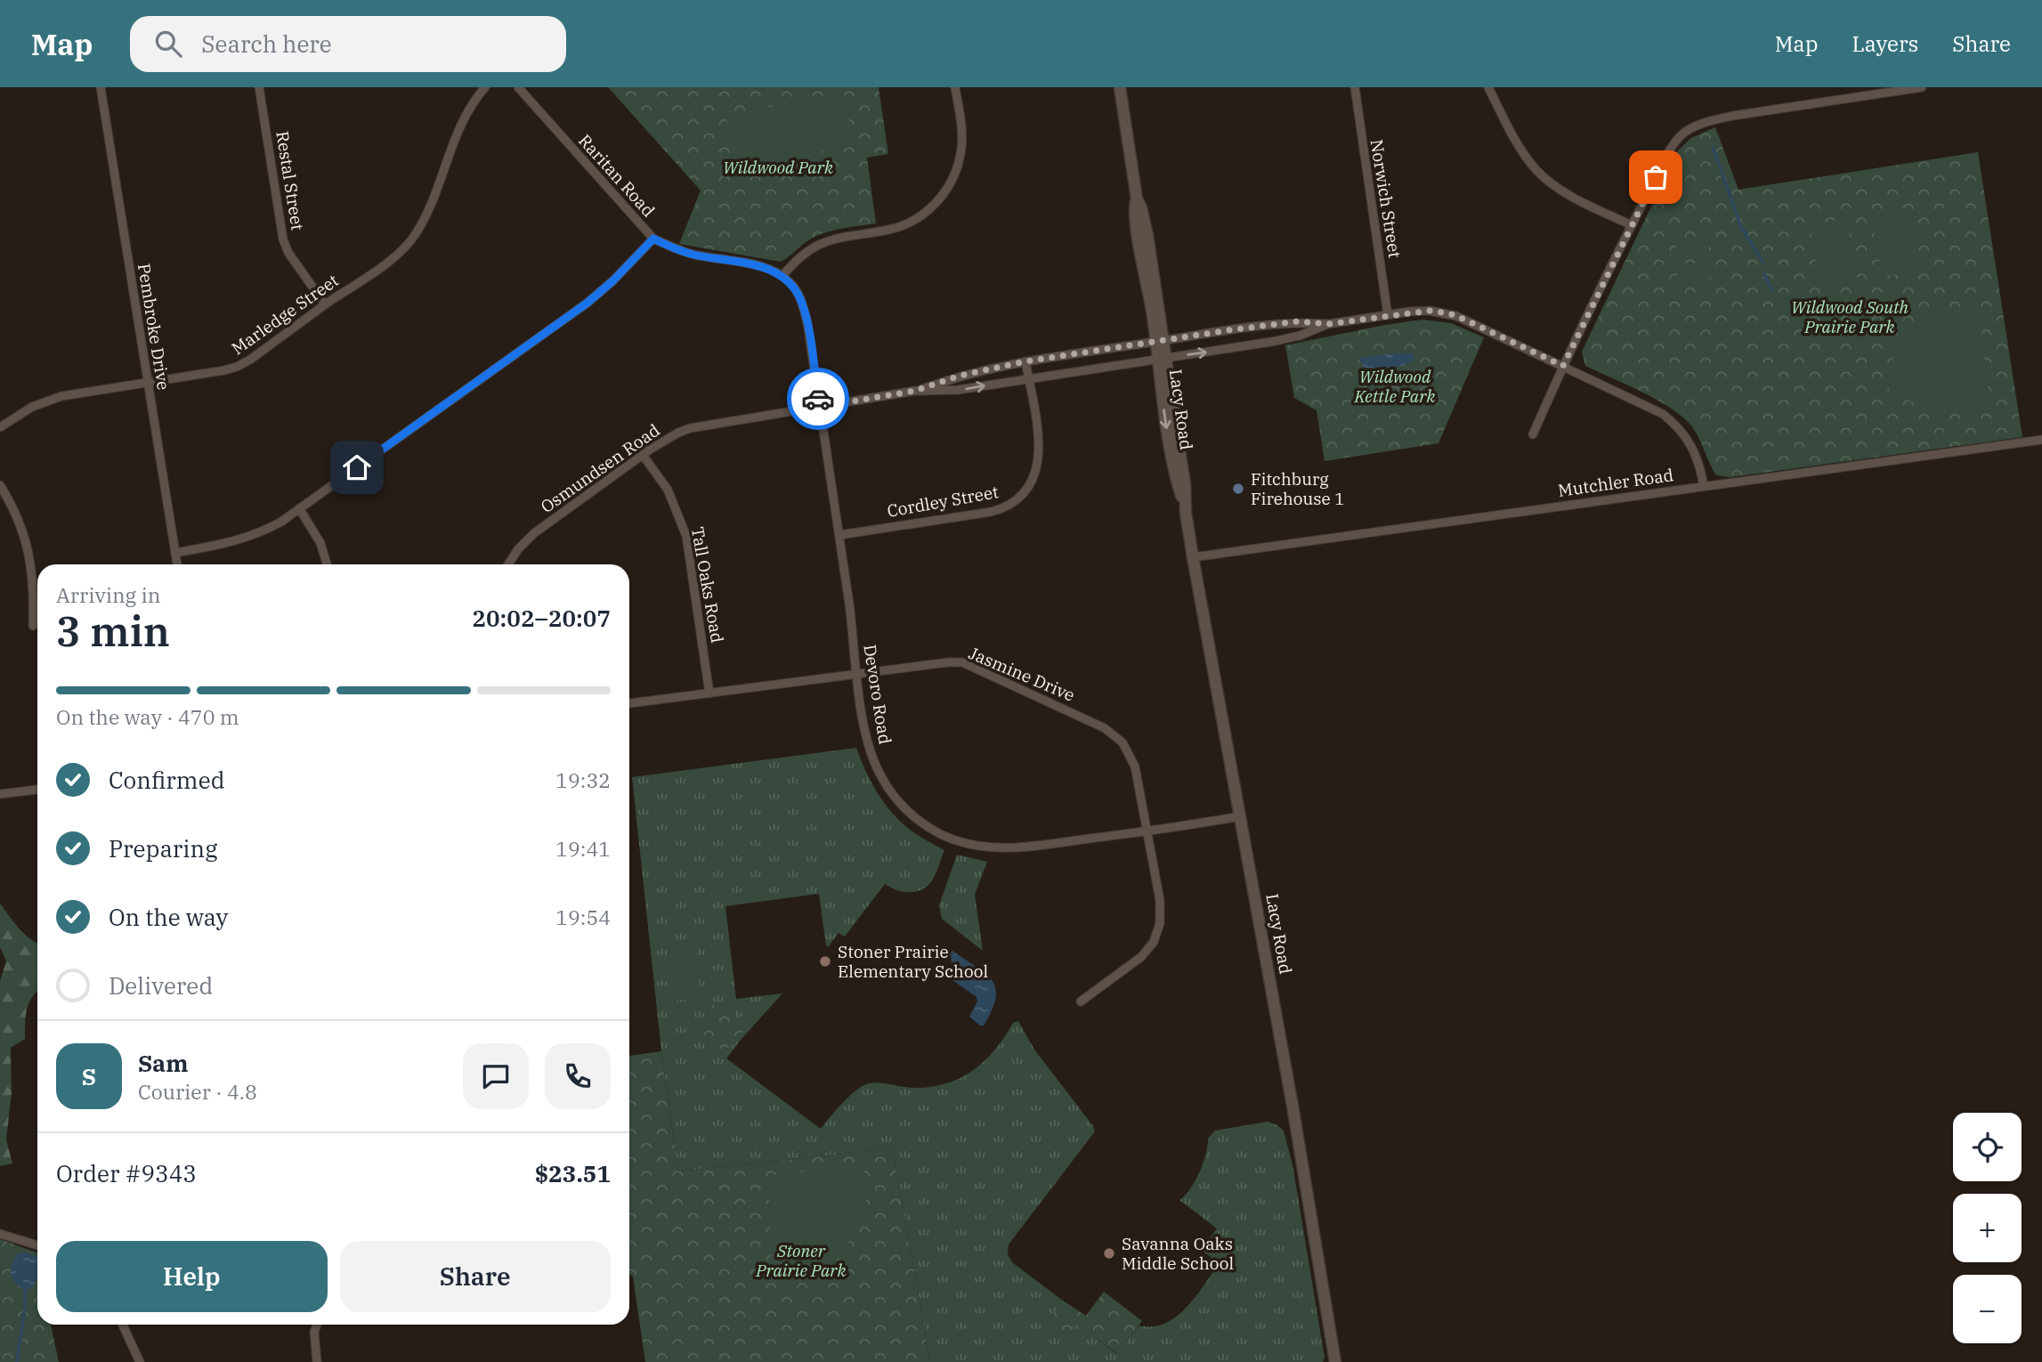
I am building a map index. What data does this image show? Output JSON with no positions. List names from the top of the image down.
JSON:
{
  "streets": {
    "street": [
      "Raritan Road",
      "Restal Street",
      "Norwich Street",
      "Marledge Street",
      "Pembroke Drive",
      "Lacy Road",
      "Osmundsen Road",
      "Mutchler Road",
      "Cordley Street",
      "Tall Oaks Road",
      "Jasmine Drive",
      "Devoro Road"
    ]
  },
  "crossings": [
    ["Raritan Road", "Devoro Road"],
    ["Restal Street", "Marledge Street"],
    ["Norwich Street", "Osmundsen Road"],
    ["Marledge Street", "Pembroke Drive"],
    ["Lacy Road", "Osmundsen Road"],
    ["Lacy Road", "Mutchler Road"],
    ["Lacy Road", "Devoro Road"],
    ["Osmundsen Road", "Mutchler Road"],
    ["Osmundsen Road", "Cordley Street"],
    ["Osmundsen Road", "Tall Oaks Road"],
    ["Osmundsen Road", "Devoro Road"],
    ["Cordley Street", "Devoro Road"],
    ["Tall Oaks Road", "Jasmine Drive"],
    ["Jasmine Drive", "Devoro Road"]
  ],
  "parks": [
    "Wildwood Park",
    "Wildwood South Prairie Park",
    "Wildwood Kettle Park",
    "Stoner Prairie Park"
  ],
  "places": ["Fitchburg Firehouse 1", "Stoner Prairie Elementary School", "Savanna Oaks Middle School"],
  "page": {
    "header": "Map",
    "search": "Search here",
    "nav": ["Map", "Layers", "Share"],
    "heading": ["3 min", "Arriving in", "20:02–20:07"],
    "panel": [
      "Sam",
      "Courier · 4.8",
      "Order #9343",
      "$23.51"
    ],
    "bar": "On the way · 470 m",
    "list": [
      ["Confirmed", "19:32"],
      ["Preparing", "19:41"],
      ["On the way", "19:54"],
      "Delivered"
    ],
    "round": "S",
    "map_buttons": ["+", "−"],
    "buttons": ["Help", "Share"]
  }
}
